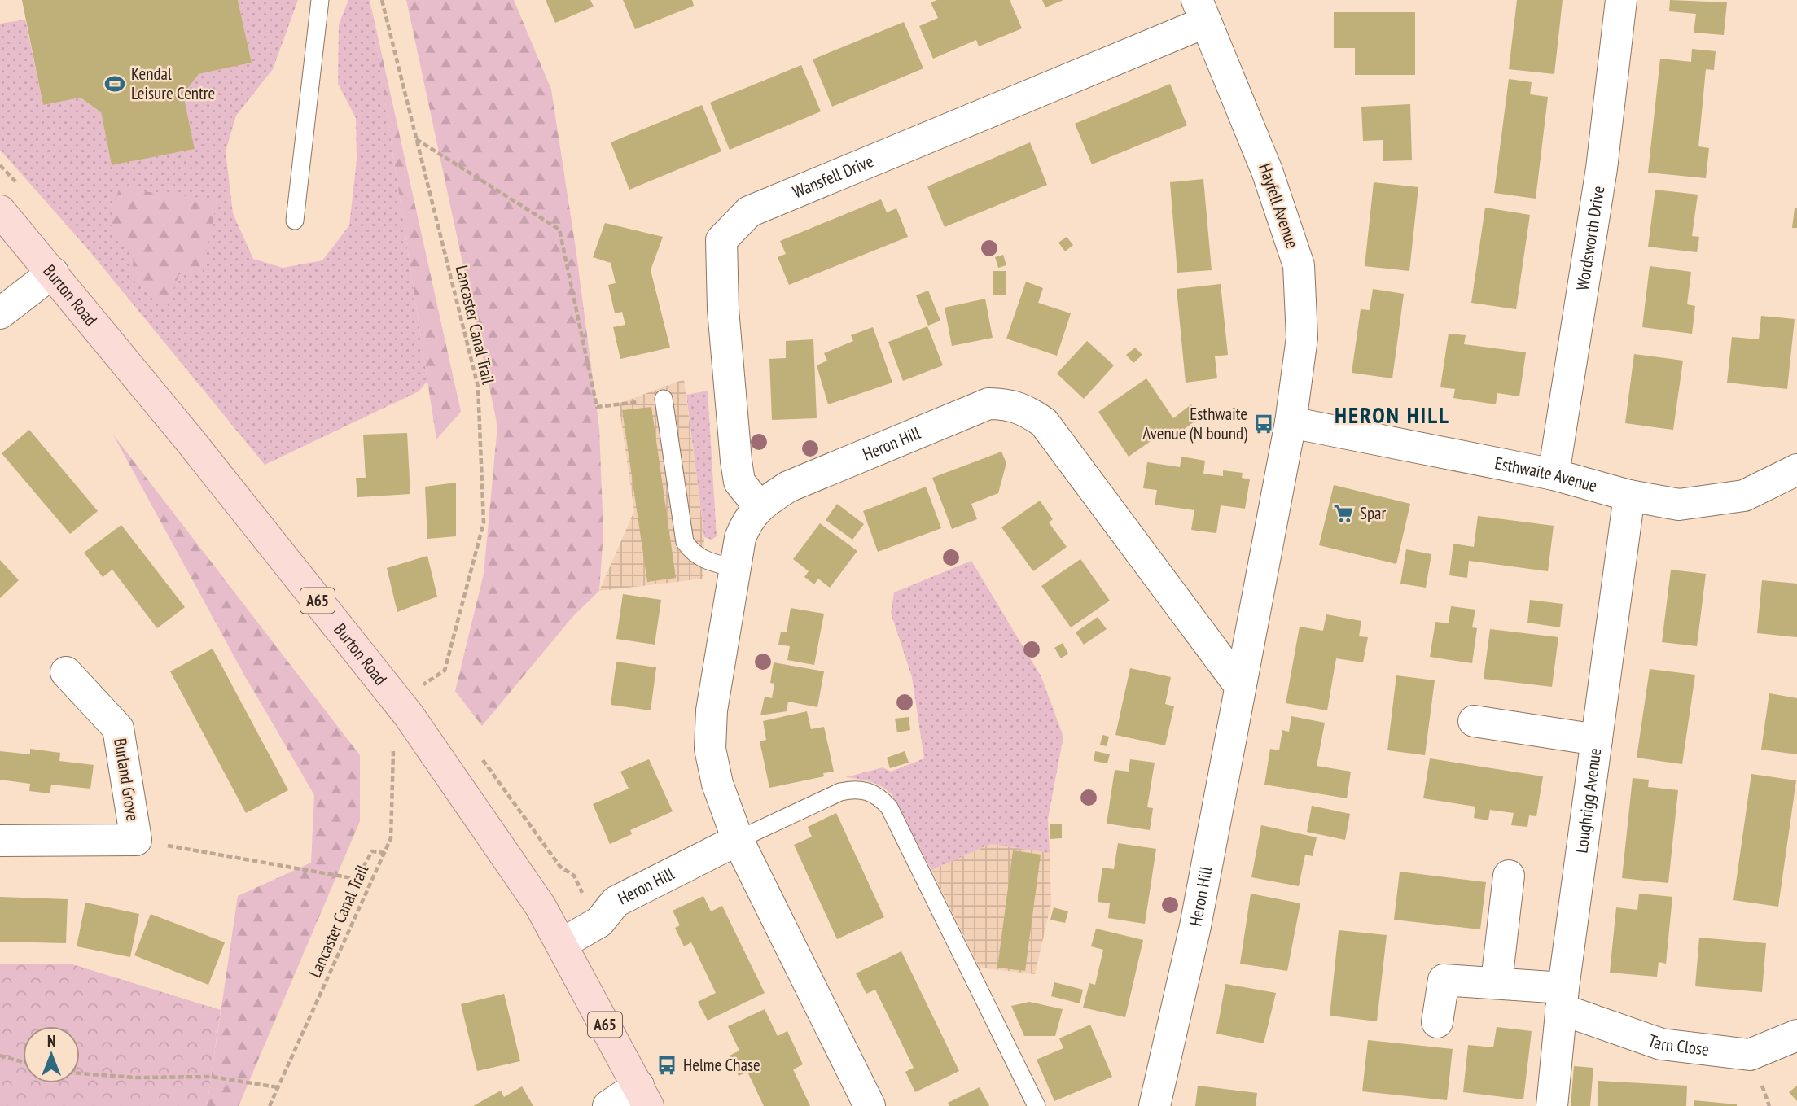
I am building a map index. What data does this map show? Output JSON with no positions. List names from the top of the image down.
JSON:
{
  "streets": {
    "main road": ["Burton Road", "A65"],
    "street": [
      "Wansfell Drive",
      "Hayfell Avenue",
      "Wordsworth Drive",
      "Heron Hill",
      "Esthwaite Avenue",
      "Burland Grove",
      "Loughrigg Avenue",
      "Tarn Close"
    ],
    "path": ["Lancaster Canal Trail"]
  },
  "crossings": [
    ["Wansfell Drive", "Hayfell Avenue"],
    ["Wansfell Drive", "Heron Hill"],
    ["Hayfell Avenue", "Heron Hill"],
    ["Hayfell Avenue", "Esthwaite Avenue"],
    ["Wordsworth Drive", "Esthwaite Avenue"],
    ["Burton Road", "Heron Hill"],
    ["Heron Hill", "Esthwaite Avenue"],
    ["Esthwaite Avenue", "Loughrigg Avenue"],
    ["Loughrigg Avenue", "Tarn Close"]
  ],
  "districts": ["HERON HILL"],
  "places": {
    "sports": ["Kendal Leisure Centre"],
    "bus stop": ["Esthwaite Avenue (N bound)", "Helme Chase"],
    "supermarket": ["Spar"]
  },
  "north": "top"
}
